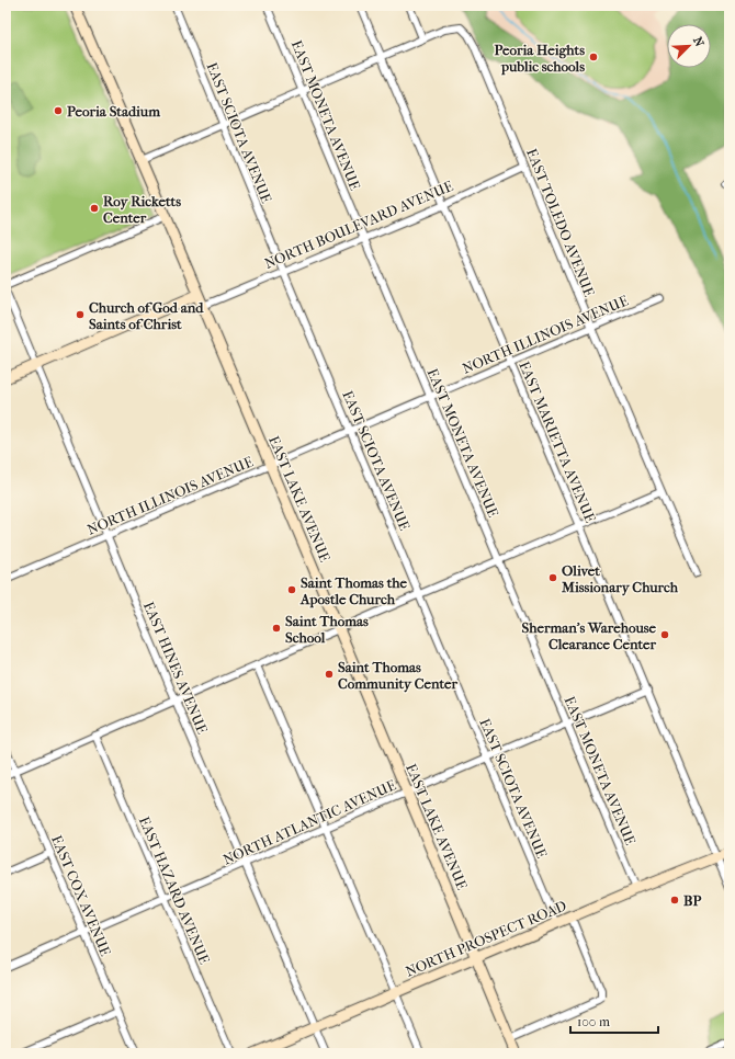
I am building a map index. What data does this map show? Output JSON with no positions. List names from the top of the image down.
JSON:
{
  "streets": {
    "street": [
      "EAST MONETA AVENUE",
      "EAST SCIOTA AVENUE",
      "EAST TOLEDO AVENUE",
      "NORTH BOULEVARD AVENUE",
      "NORTH ILLINOIS AVENUE",
      "EAST MARIETTA AVENUE",
      "EAST LAKE AVENUE",
      "EAST HINES AVENUE",
      "NORTH ATLANTIC AVENUE",
      "EAST HAZARD AVENUE",
      "EAST COX AVENUE",
      "NORTH PROSPECT ROAD"
    ]
  },
  "crossings": [
    ["EAST MONETA AVENUE", "NORTH BOULEVARD AVENUE"],
    ["EAST MONETA AVENUE", "NORTH ILLINOIS AVENUE"],
    ["EAST MONETA AVENUE", "NORTH ATLANTIC AVENUE"],
    ["EAST MONETA AVENUE", "NORTH PROSPECT ROAD"],
    ["EAST SCIOTA AVENUE", "NORTH BOULEVARD AVENUE"],
    ["EAST SCIOTA AVENUE", "NORTH ILLINOIS AVENUE"],
    ["EAST SCIOTA AVENUE", "NORTH ATLANTIC AVENUE"],
    ["EAST SCIOTA AVENUE", "NORTH PROSPECT ROAD"],
    ["EAST TOLEDO AVENUE", "NORTH BOULEVARD AVENUE"],
    ["EAST TOLEDO AVENUE", "NORTH ILLINOIS AVENUE"],
    ["NORTH BOULEVARD AVENUE", "EAST MARIETTA AVENUE"],
    ["NORTH BOULEVARD AVENUE", "EAST LAKE AVENUE"],
    ["NORTH ILLINOIS AVENUE", "EAST MARIETTA AVENUE"],
    ["NORTH ILLINOIS AVENUE", "EAST LAKE AVENUE"],
    ["NORTH ILLINOIS AVENUE", "EAST HINES AVENUE"],
    ["EAST MARIETTA AVENUE", "NORTH ATLANTIC AVENUE"],
    ["EAST MARIETTA AVENUE", "NORTH PROSPECT ROAD"],
    ["EAST LAKE AVENUE", "NORTH ATLANTIC AVENUE"],
    ["EAST LAKE AVENUE", "NORTH PROSPECT ROAD"],
    ["EAST HINES AVENUE", "NORTH ATLANTIC AVENUE"],
    ["EAST HINES AVENUE", "NORTH PROSPECT ROAD"],
    ["NORTH ATLANTIC AVENUE", "EAST HAZARD AVENUE"],
    ["NORTH ATLANTIC AVENUE", "EAST COX AVENUE"]
  ],
  "places": [
    "Peoria Heights public schools",
    "Peoria Stadium",
    "Roy Ricketts Center",
    "Church of God and Saints of Christ",
    "Olivet Missionary Church",
    "Saint Thomas the Apostle Church",
    "Saint Thomas School",
    "Sherman's Warehouse Clearance Center",
    "Saint Thomas Community Center",
    "BP"
  ],
  "scale_bar": "100 m",
  "north": "top right"
}
